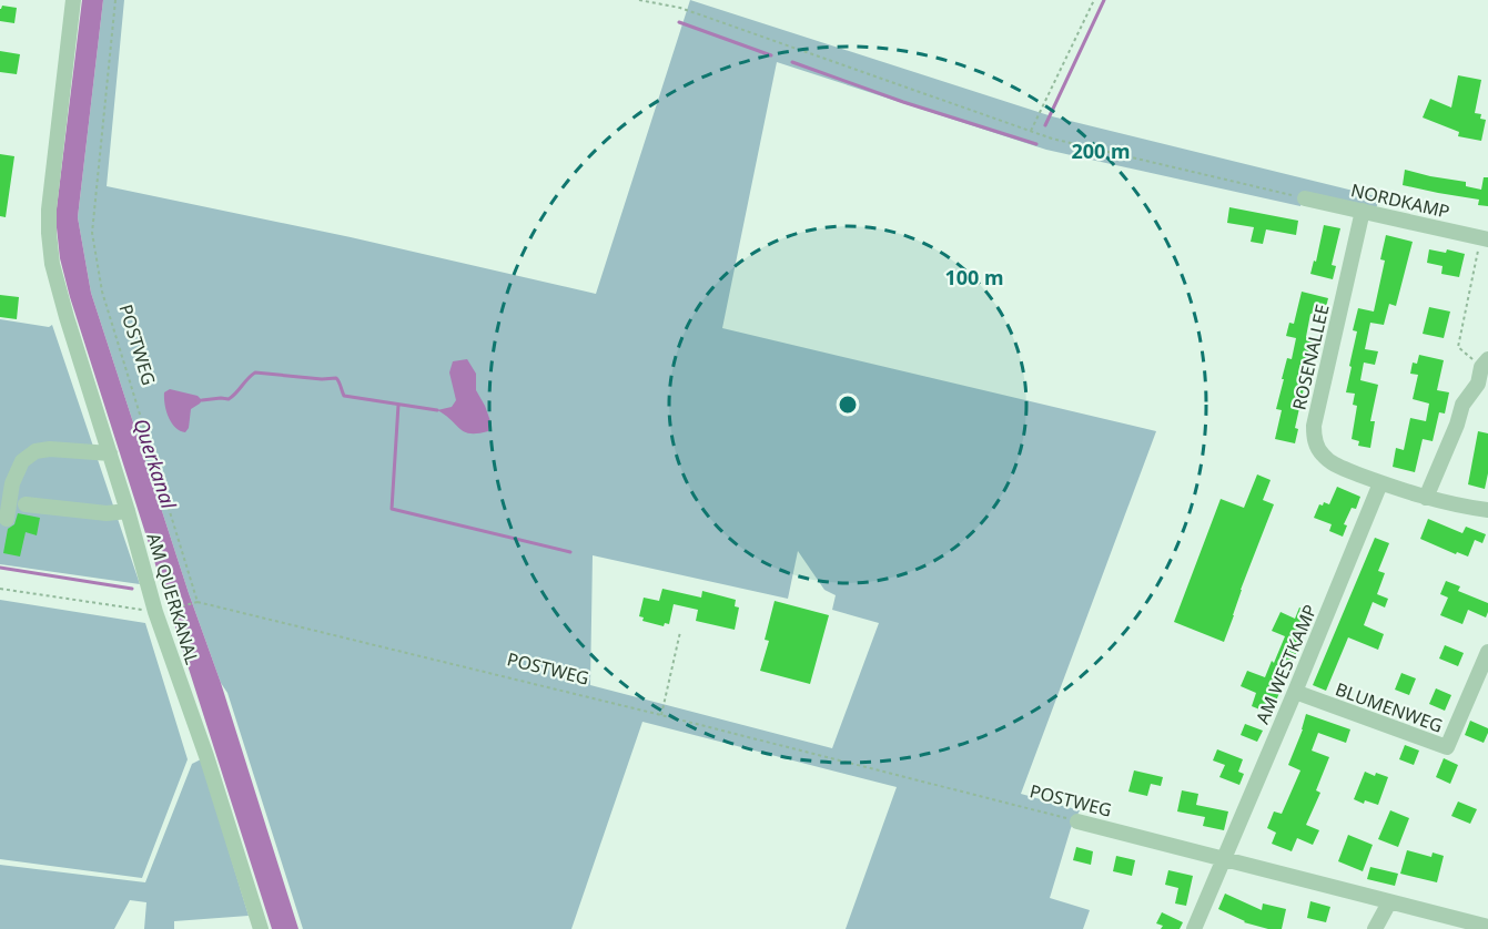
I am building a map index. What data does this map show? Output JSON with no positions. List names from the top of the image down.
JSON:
{
  "streets": {
    "street": [
      "NORDKAMP",
      "POSTWEG",
      "ROSENALLEE",
      "AM QUERKANAL",
      "AM WESTKAMP",
      "BLUMENWEG"
    ]
  },
  "crossings": [
    ["NORDKAMP", "ROSENALLEE"],
    ["POSTWEG", "AM WESTKAMP"],
    ["ROSENALLEE", "AM WESTKAMP"],
    ["AM WESTKAMP", "BLUMENWEG"]
  ],
  "water": ["Querkanal"],
  "rings": ["200 m", "100 m"]
}
